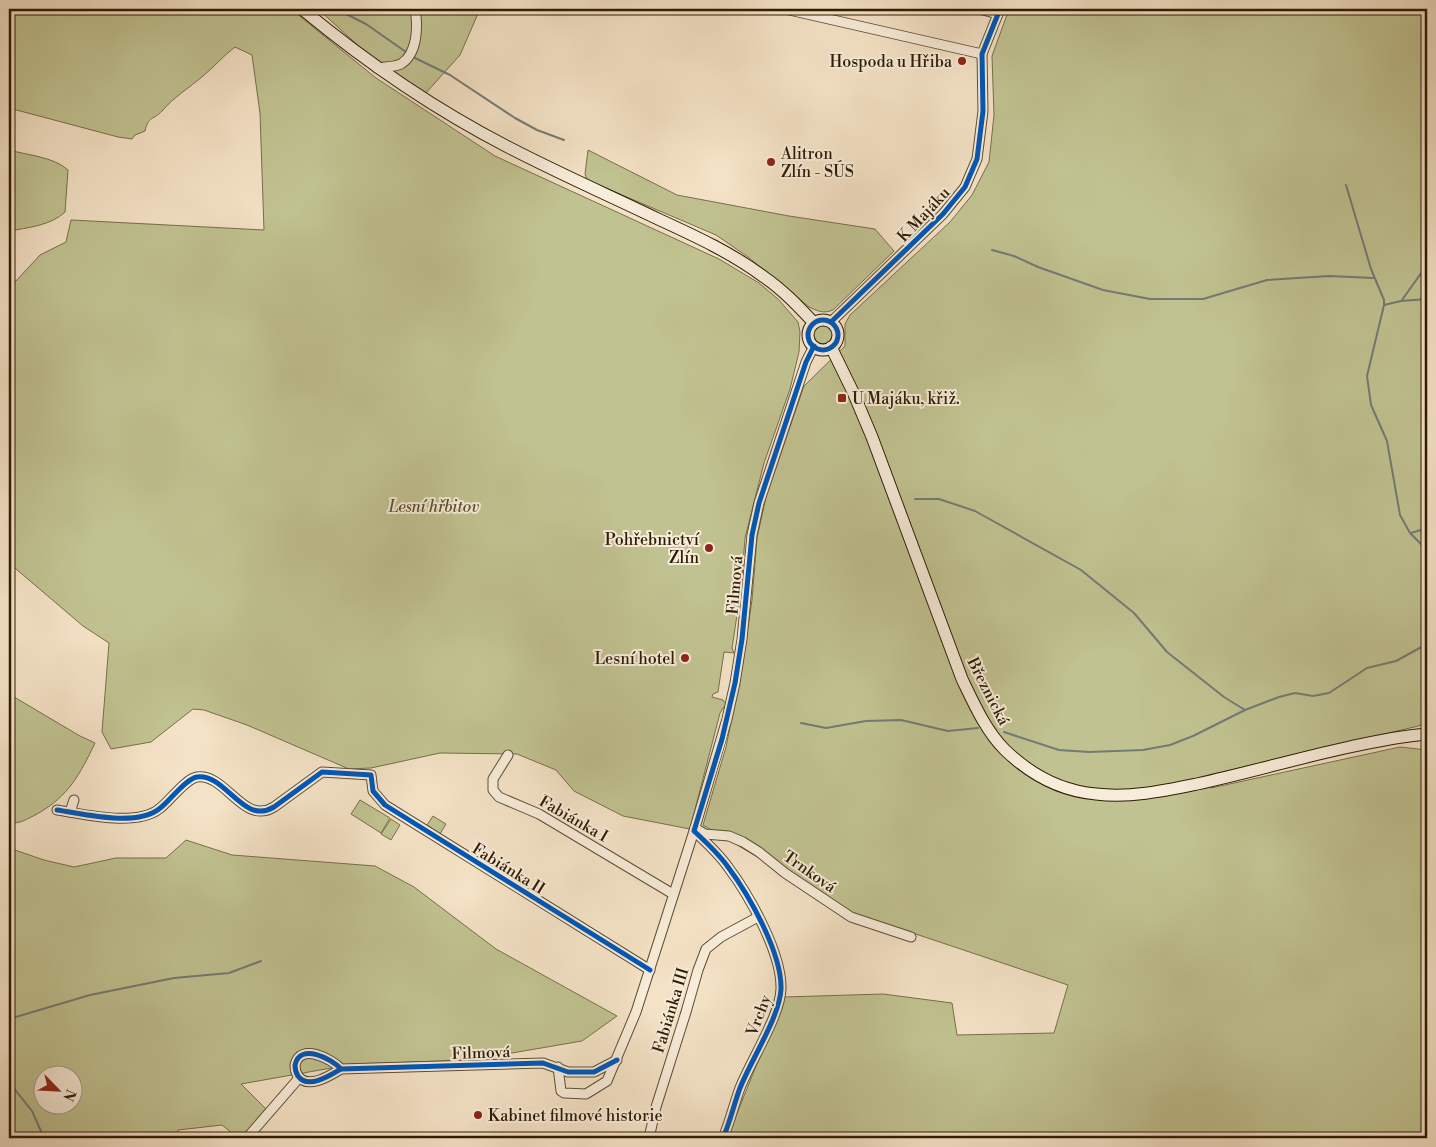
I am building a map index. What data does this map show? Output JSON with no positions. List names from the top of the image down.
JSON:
{
  "streets": {
    "main road": ["Březnická"],
    "street": [
      "K Majáku",
      "Filmová",
      "Fabiánka I",
      "Fabiánka II",
      "Trnková",
      "Fabiánka III",
      "Vrchy"
    ]
  },
  "crossings": [
    ["K Majáku", "Filmová"],
    ["K Majáku", "Březnická"],
    ["Filmová", "Březnická"],
    ["Filmová", "Fabiánka I"],
    ["Filmová", "Fabiánka II"],
    ["Filmová", "Trnková"],
    ["Filmová", "Vrchy"],
    ["Trnková", "Vrchy"],
    ["Fabiánka III", "Vrchy"]
  ],
  "parks": ["Lesní hřbitov"],
  "places": {
    "other": [
      "Hospoda u Hřiba",
      "Alitron Zlín - SÚS",
      "Pohřebnictví Zlín",
      "Lesní hotel",
      "Kabinet filmové historie"
    ],
    "transit": ["U Majáku, křiž."]
  },
  "north": "bottom right"
}
